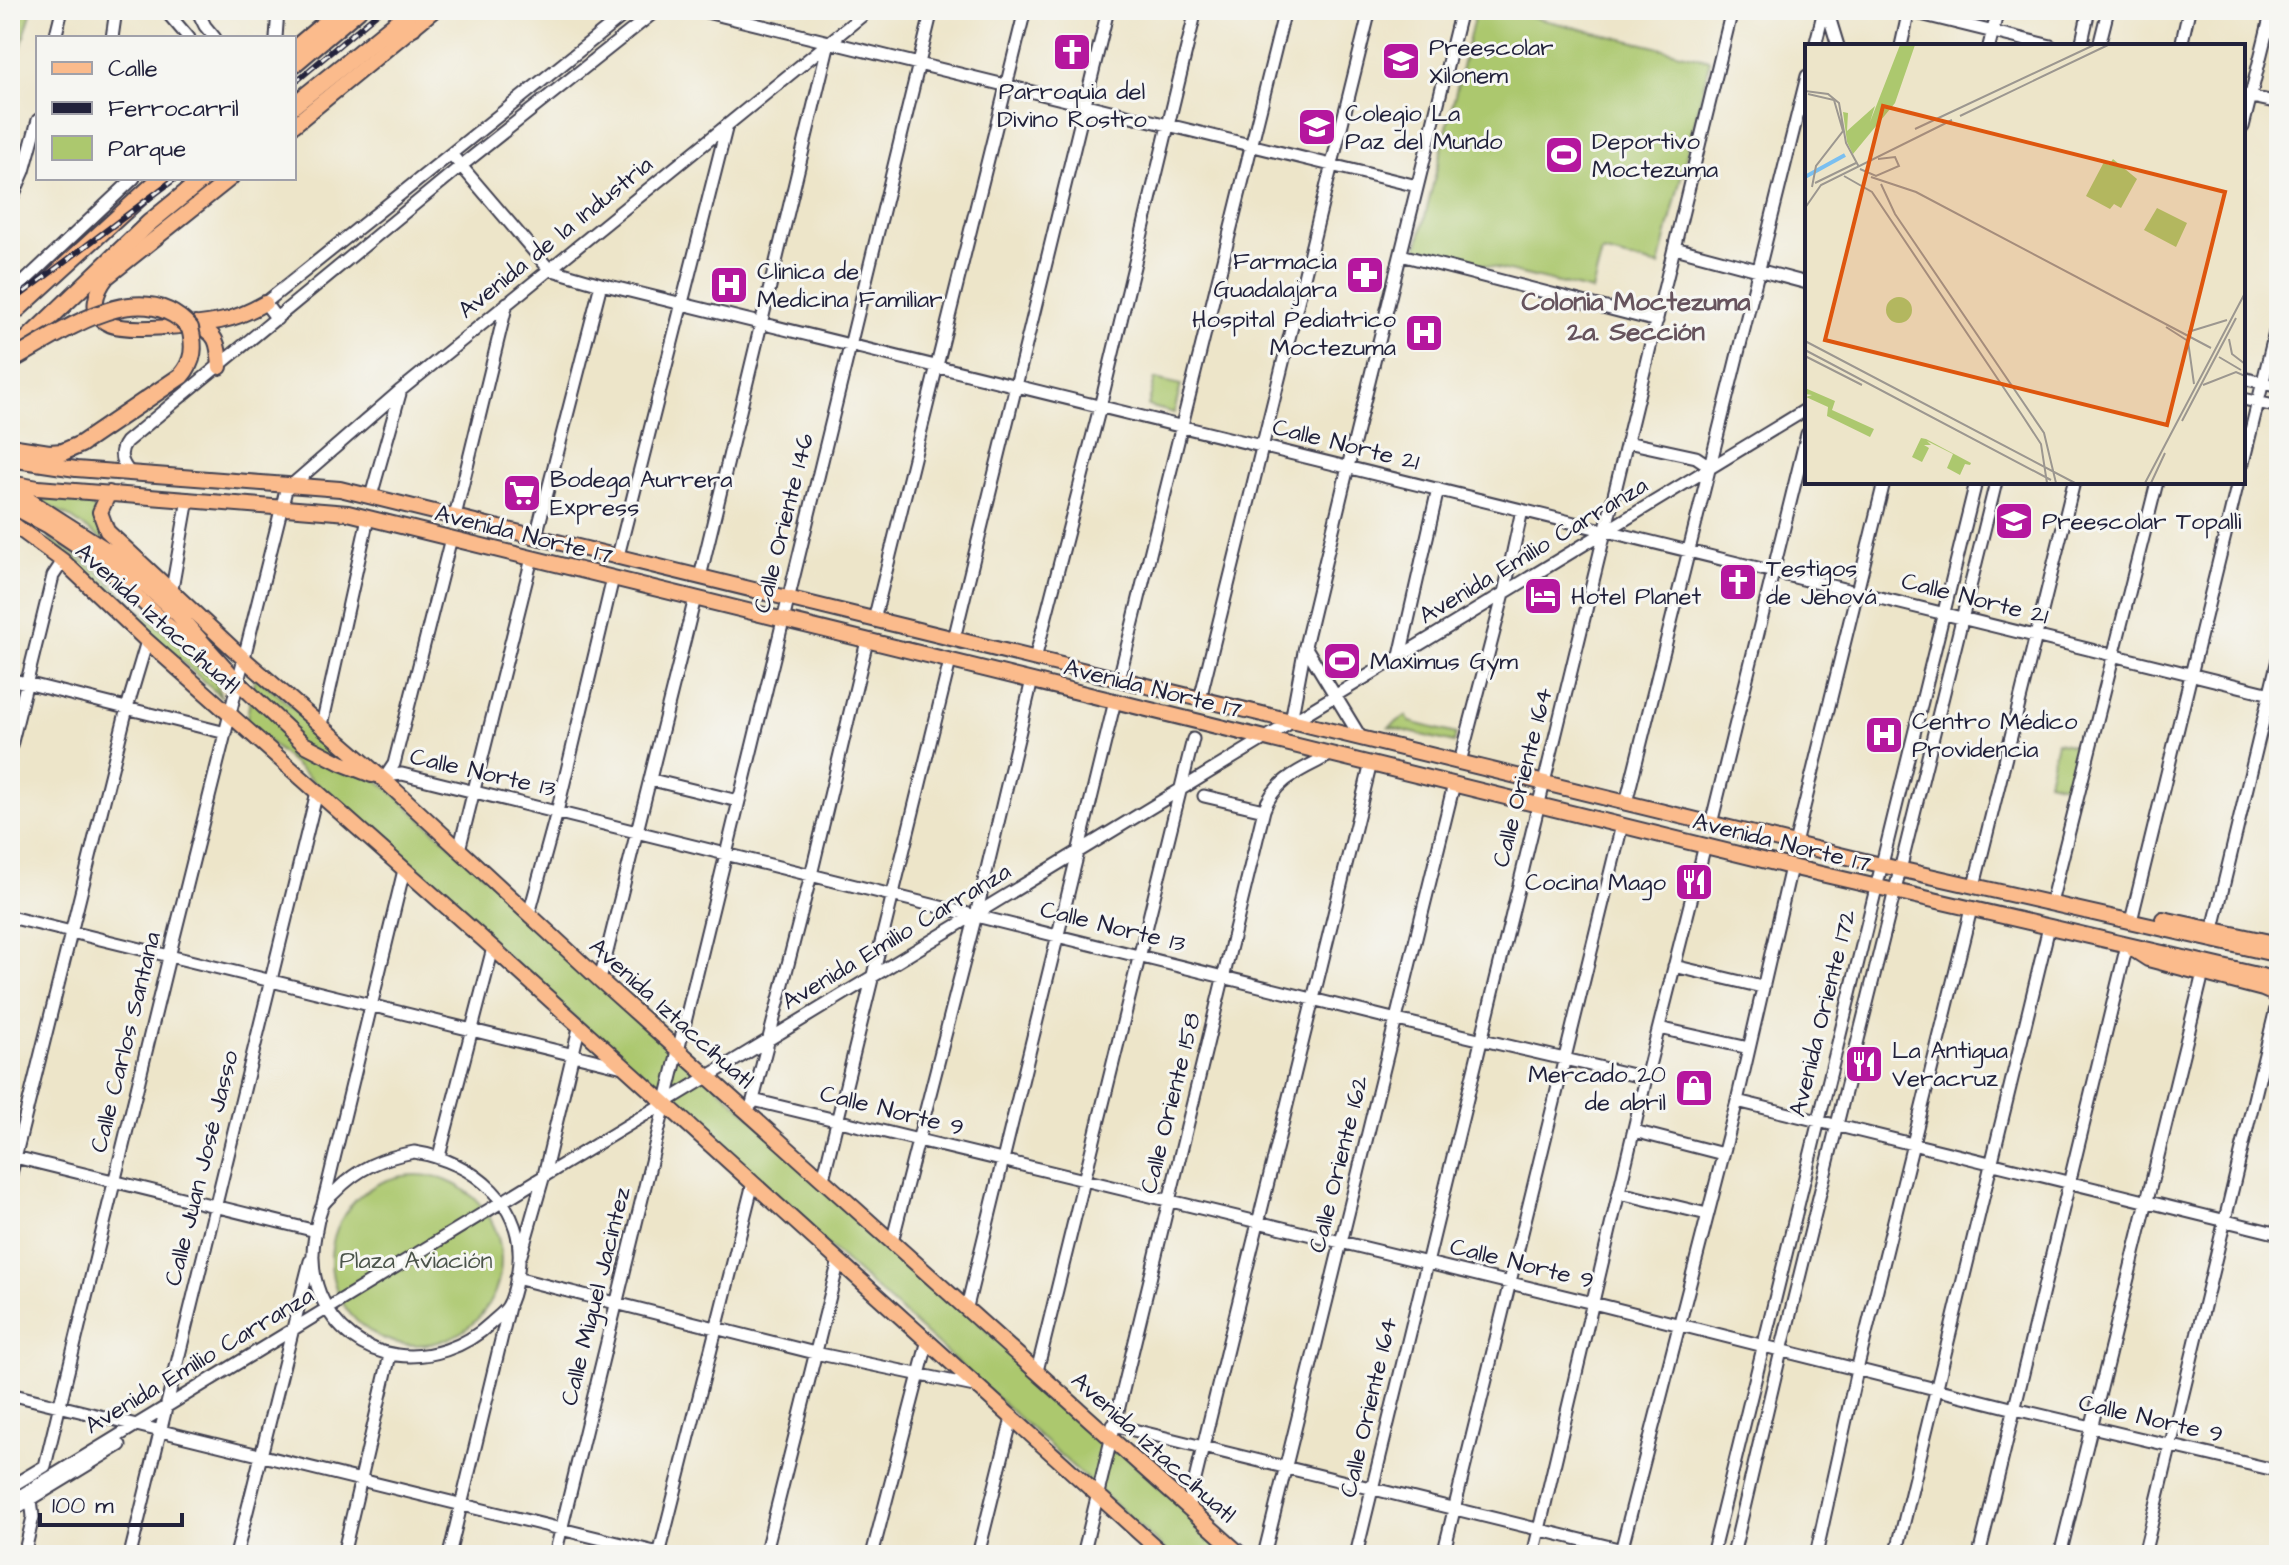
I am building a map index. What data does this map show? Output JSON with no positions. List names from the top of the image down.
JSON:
{
  "streets": {
    "main road": ["Avenida Norte 17", "Avenida Iztaccíhuatl"],
    "street": [
      "Avenida de la Industria",
      "Calle Norte 21",
      "Calle Oriente 146",
      "Avenida Emilio Carranza",
      "Calle Norte 13",
      "Calle Oriente 164",
      "Avenida Oriente 172",
      "Calle Carlos Santana",
      "Calle Oriente 158",
      "Calle Norte 9",
      "Calle Oriente 162",
      "Calle Juan José Jasso",
      "Calle Miguel Jacintez"
    ]
  },
  "crossings": [
    ["Avenida de la Industria", "Calle Norte 21"],
    ["Avenida de la Industria", "Avenida Norte 17"],
    ["Avenida de la Industria", "Avenida Iztaccíhuatl"],
    ["Avenida de la Industria", "Calle Carlos Santana"],
    ["Calle Norte 21", "Calle Oriente 146"],
    ["Calle Norte 21", "Avenida Emilio Carranza"],
    ["Calle Norte 21", "Calle Oriente 164"],
    ["Calle Norte 21", "Avenida Oriente 172"],
    ["Calle Oriente 146", "Avenida Norte 17"],
    ["Calle Oriente 146", "Avenida Iztaccíhuatl"],
    ["Calle Oriente 146", "Calle Norte 13"],
    ["Calle Oriente 146", "Calle Miguel Jacintez"],
    ["Avenida Norte 17", "Avenida Emilio Carranza"],
    ["Avenida Norte 17", "Avenida Iztaccíhuatl"],
    ["Avenida Norte 17", "Calle Oriente 164"],
    ["Avenida Norte 17", "Avenida Oriente 172"],
    ["Avenida Norte 17", "Calle Oriente 158"],
    ["Avenida Norte 17", "Calle Oriente 162"],
    ["Avenida Emilio Carranza", "Avenida Iztaccíhuatl"],
    ["Avenida Emilio Carranza", "Calle Norte 13"],
    ["Avenida Emilio Carranza", "Calle Oriente 164"],
    ["Avenida Emilio Carranza", "Calle Carlos Santana"],
    ["Avenida Emilio Carranza", "Calle Juan José Jasso"],
    ["Avenida Emilio Carranza", "Calle Miguel Jacintez"],
    ["Avenida Iztaccíhuatl", "Calle Norte 13"],
    ["Avenida Iztaccíhuatl", "Calle Carlos Santana"],
    ["Avenida Iztaccíhuatl", "Calle Oriente 158"],
    ["Avenida Iztaccíhuatl", "Calle Norte 9"],
    ["Avenida Iztaccíhuatl", "Calle Juan José Jasso"],
    ["Avenida Iztaccíhuatl", "Calle Miguel Jacintez"],
    ["Calle Norte 13", "Calle Oriente 164"],
    ["Calle Norte 13", "Calle Oriente 158"],
    ["Calle Norte 13", "Calle Oriente 162"],
    ["Calle Oriente 164", "Calle Norte 9"],
    ["Avenida Oriente 172", "Calle Norte 9"],
    ["Calle Oriente 158", "Calle Norte 9"],
    ["Calle Norte 9", "Calle Oriente 162"]
  ],
  "districts": ["Colonia Moctezuma 2a. Sección"],
  "parks": ["Plaza Aviación"],
  "places": {
    "church": ["Parroquia del Divino Rostro", "Testigos de Jehová"],
    "school or university": ["Preescolar Xilonem", "Colegio La Paz del Mundo", "Preescolar Topalli"],
    "sports": ["Deportivo Moctezuma", "Maximus Gym"],
    "pharmacy": ["Farmacia Guadalajara"],
    "hospital": ["Clinica de Medicina Familiar", "Hospital Pediatrico Moctezuma", "Centro Médico Providencia"],
    "supermarket": ["Bodega Aurrera Express"],
    "hotel": ["Hotel Planet"],
    "restaurant": ["Cocina Mago", "La Antigua Veracruz"],
    "shop": ["Mercado 20 de abril"]
  },
  "legend": ["Calle", "Ferrocarril", "Parque"],
  "scale_bar": "100 m"
}
